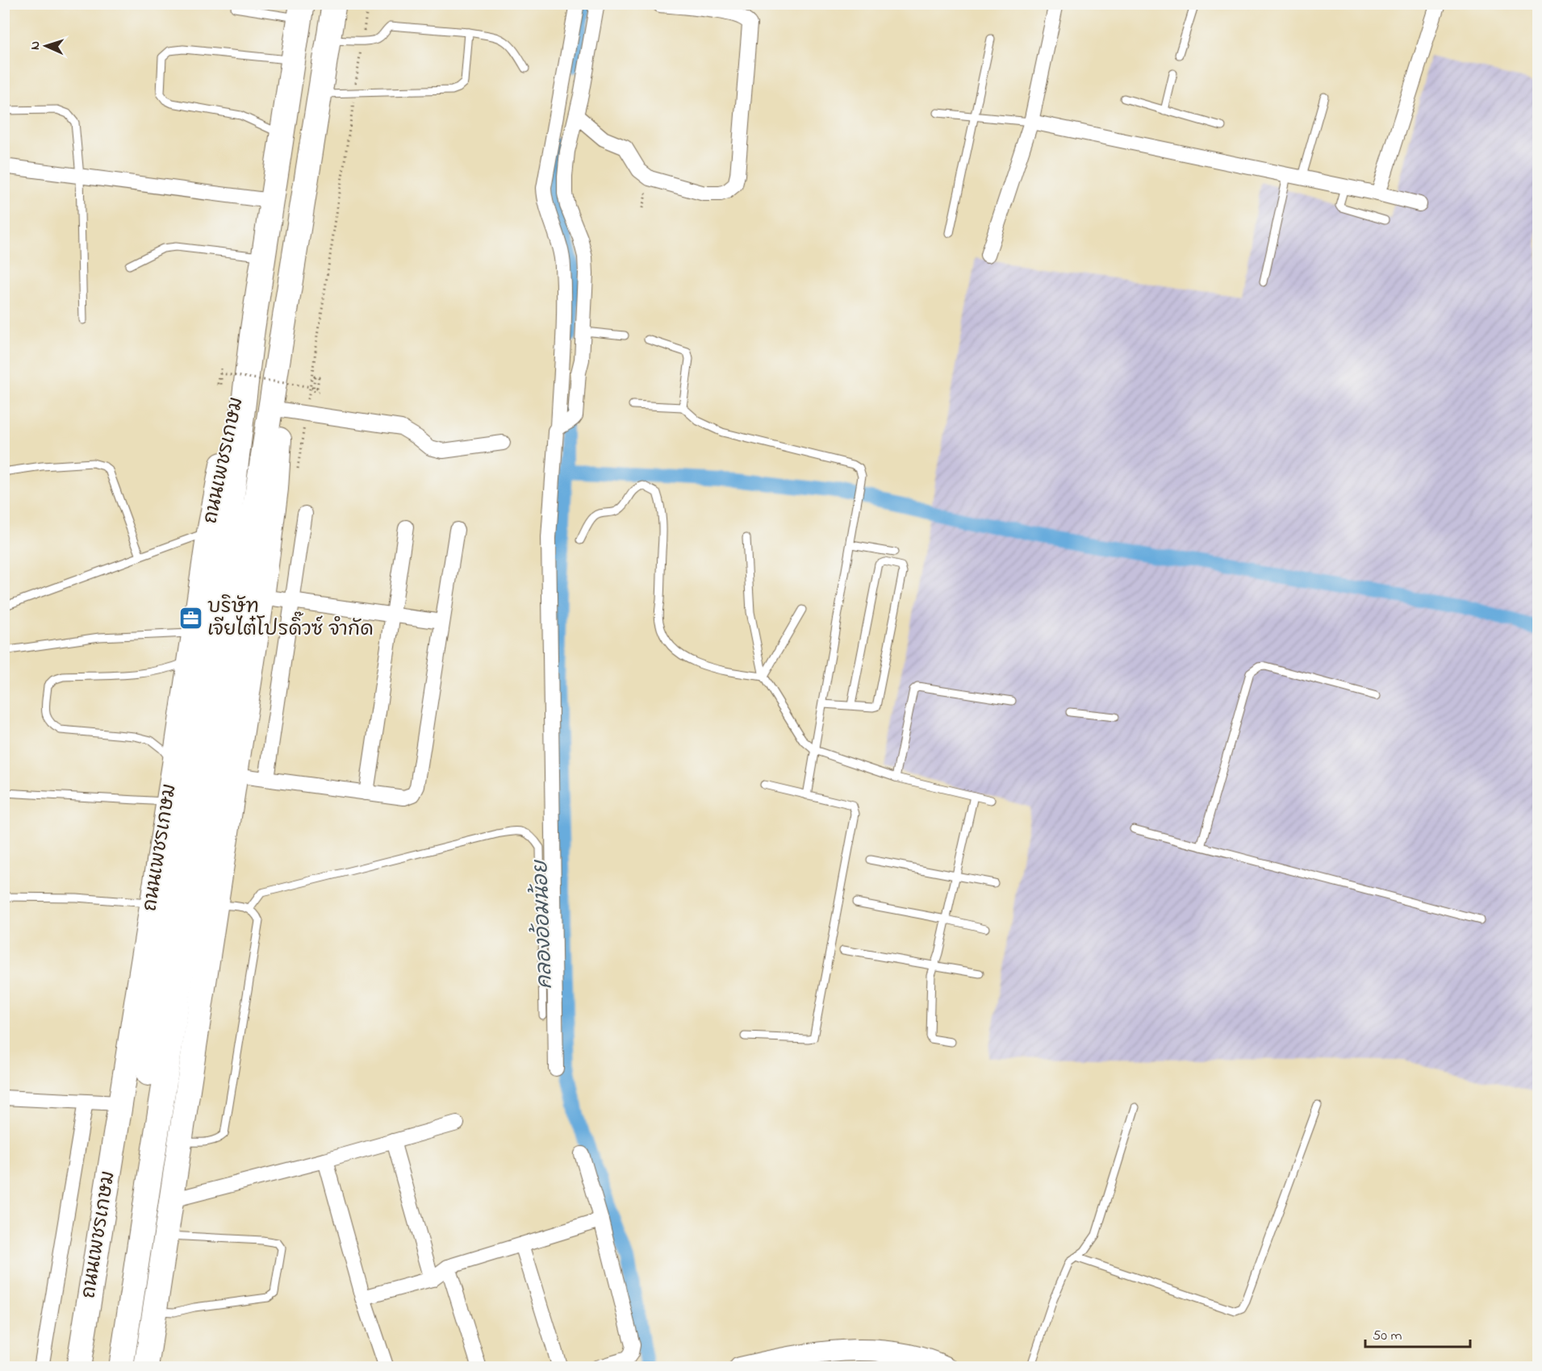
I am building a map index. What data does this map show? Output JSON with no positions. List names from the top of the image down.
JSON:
{
  "streets": {
    "main road": ["ถนนเพชรเกษม"]
  },
  "water": ["คลองอ้อมน้อย"],
  "places": {
    "office": ["บริษัท เจียไต๋โปรดิ๊วซ์ จำกัด"]
  },
  "scale_bar": "50 m",
  "north": "left"
}
